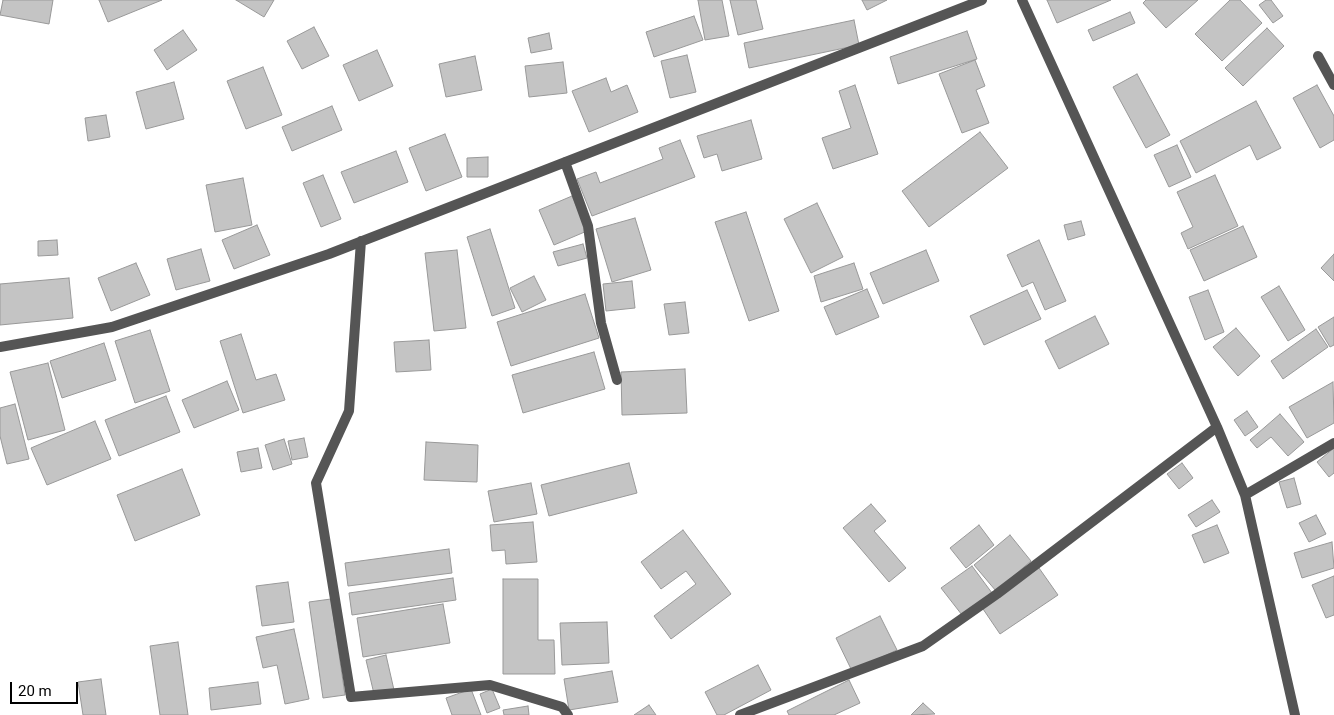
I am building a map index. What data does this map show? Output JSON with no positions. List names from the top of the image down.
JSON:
{
  "scale_bar": "20 m"
}
